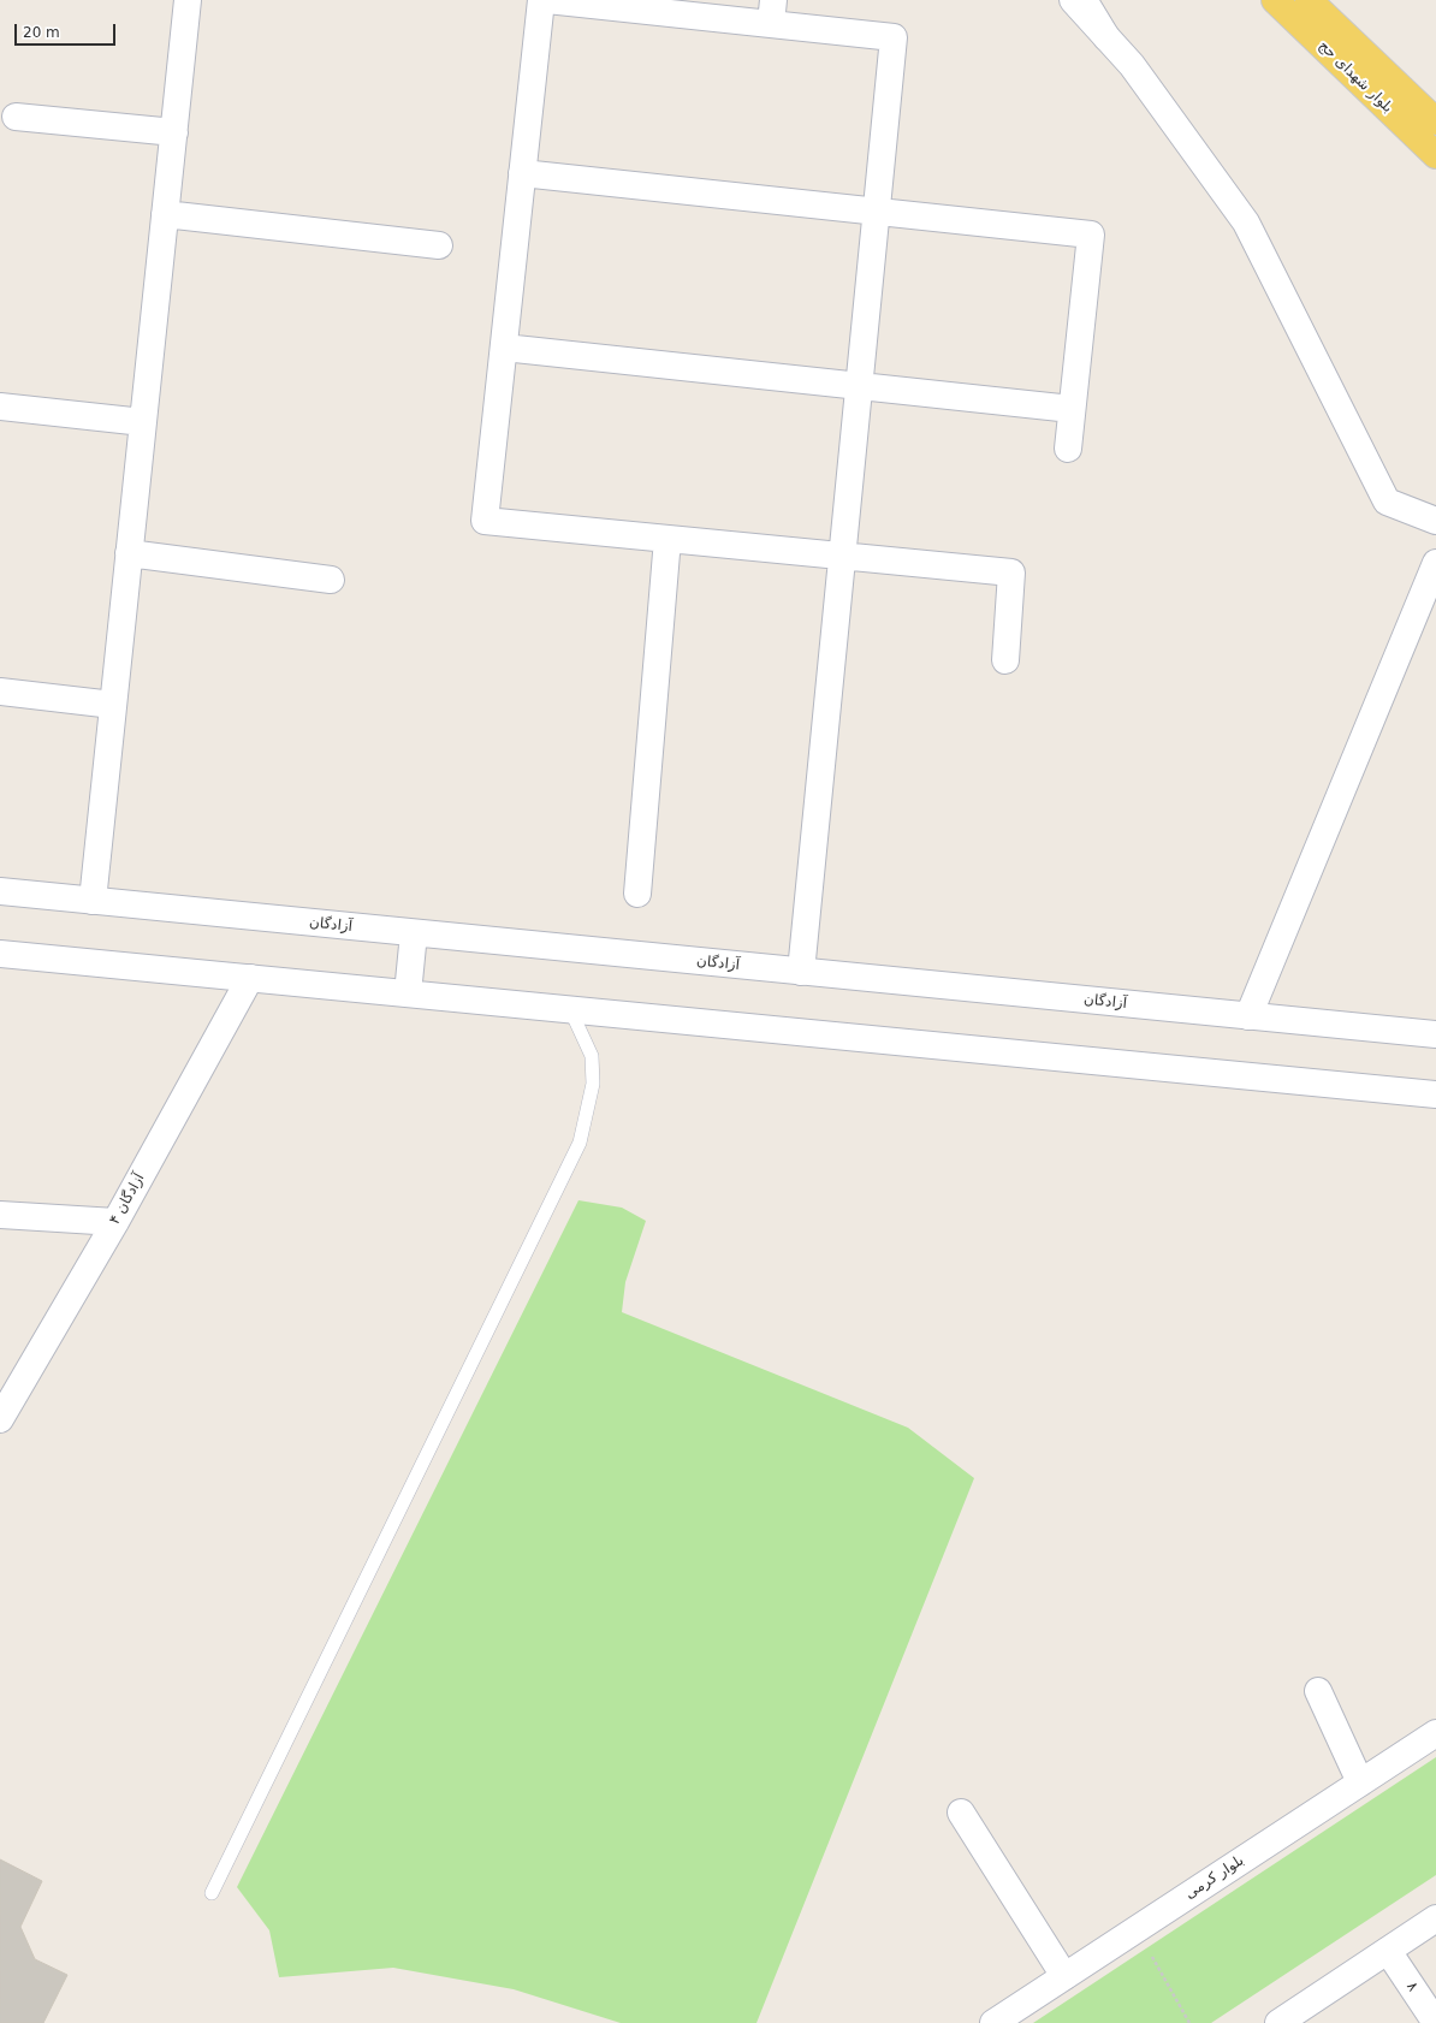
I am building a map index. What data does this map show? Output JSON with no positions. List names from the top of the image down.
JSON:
{
  "streets": {
    "main road": ["بلوار شهدای حج"],
    "street": [
      "آزادگان",
      "آزادگان ۴",
      "بلوار کرمی",
      "۸"
    ]
  },
  "scale_bar": "20 m"
}
